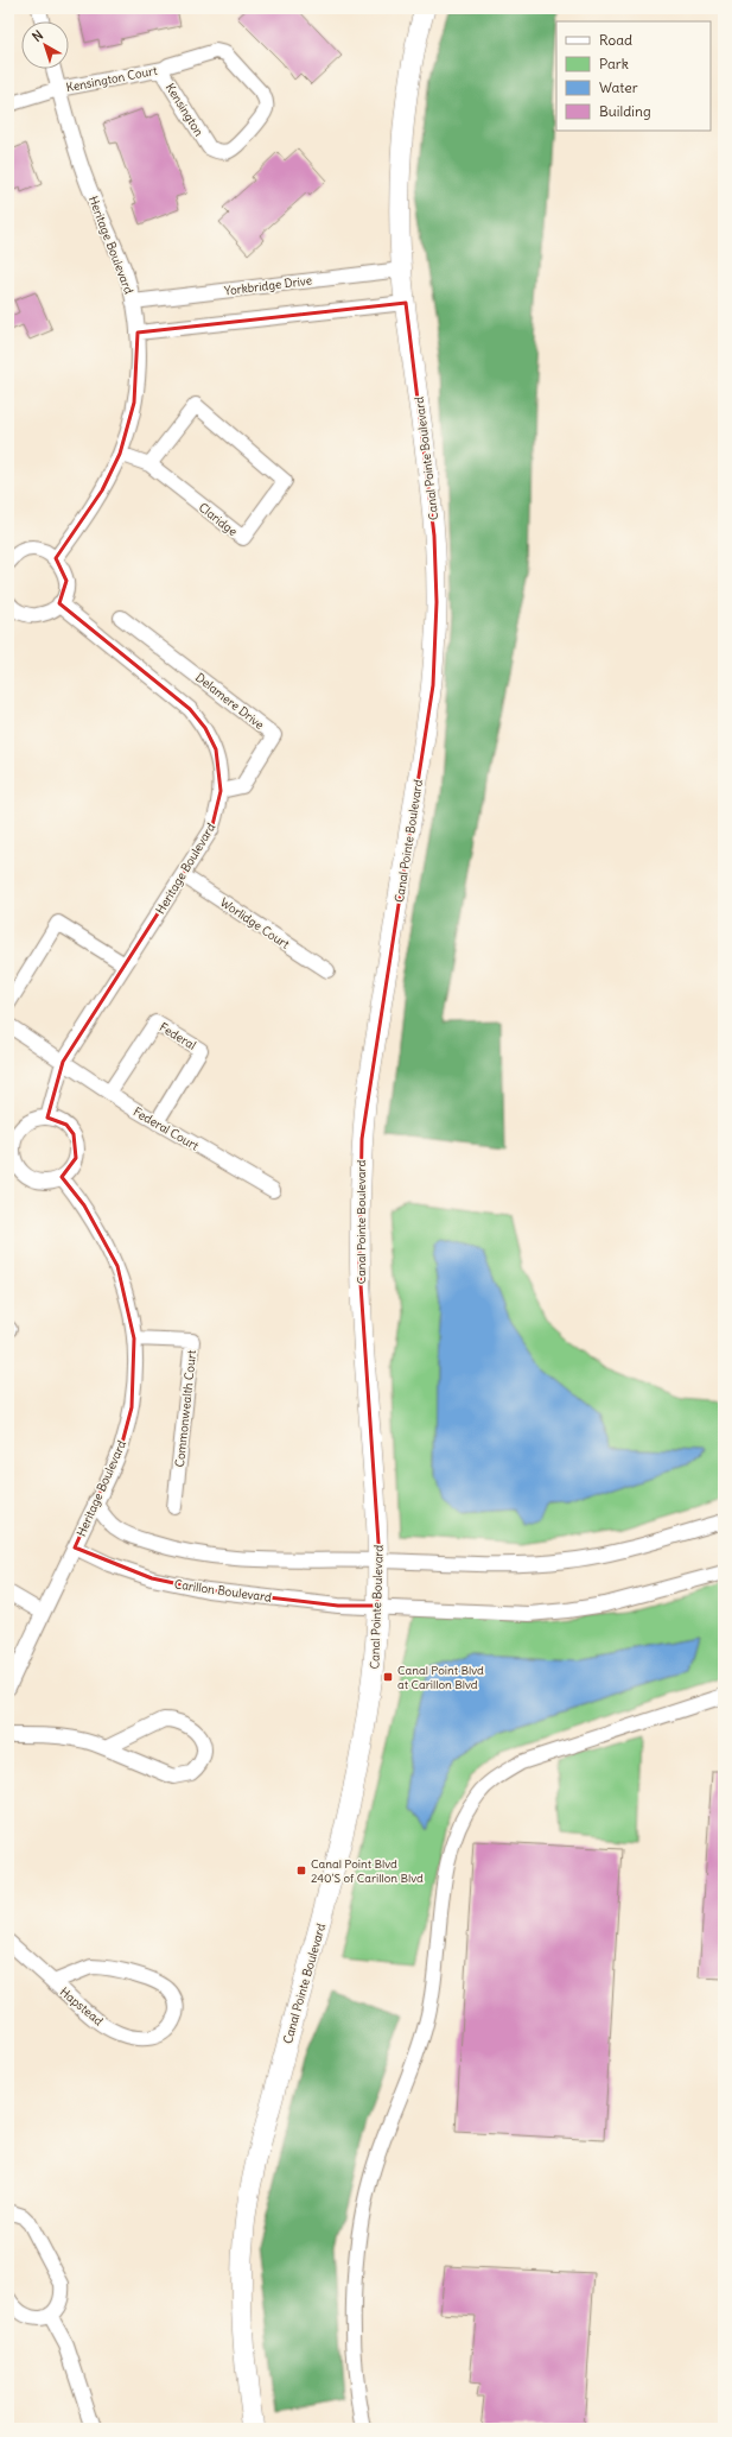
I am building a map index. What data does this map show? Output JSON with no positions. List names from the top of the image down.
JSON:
{
  "streets": {
    "street": [
      "Kensington Court",
      "Kensington",
      "Heritage Boulevard",
      "Yorkbridge Drive",
      "Canal Pointe Boulevard",
      "Claridge",
      "Delamere Drive",
      "Worlidge Court",
      "Federal",
      "Federal Court",
      "Commonwealth Court",
      "Carillon Boulevard",
      "Hapstead"
    ]
  },
  "crossings": [
    ["Kensington Court", "Kensington"],
    ["Kensington Court", "Heritage Boulevard"],
    ["Heritage Boulevard", "Yorkbridge Drive"],
    ["Heritage Boulevard", "Delamere Drive"],
    ["Heritage Boulevard", "Worlidge Court"],
    ["Heritage Boulevard", "Federal Court"],
    ["Heritage Boulevard", "Commonwealth Court"],
    ["Heritage Boulevard", "Carillon Boulevard"],
    ["Yorkbridge Drive", "Canal Pointe Boulevard"],
    ["Canal Pointe Boulevard", "Carillon Boulevard"],
    ["Federal", "Federal Court"]
  ],
  "places": {
    "transit": ["Canal Point Blvd at Carillon Blvd", "Canal Point Blvd 240'S of Carillon Blvd"]
  },
  "legend": [
    "Road",
    "Park",
    "Water",
    "Building"
  ],
  "north": "top left"
}
